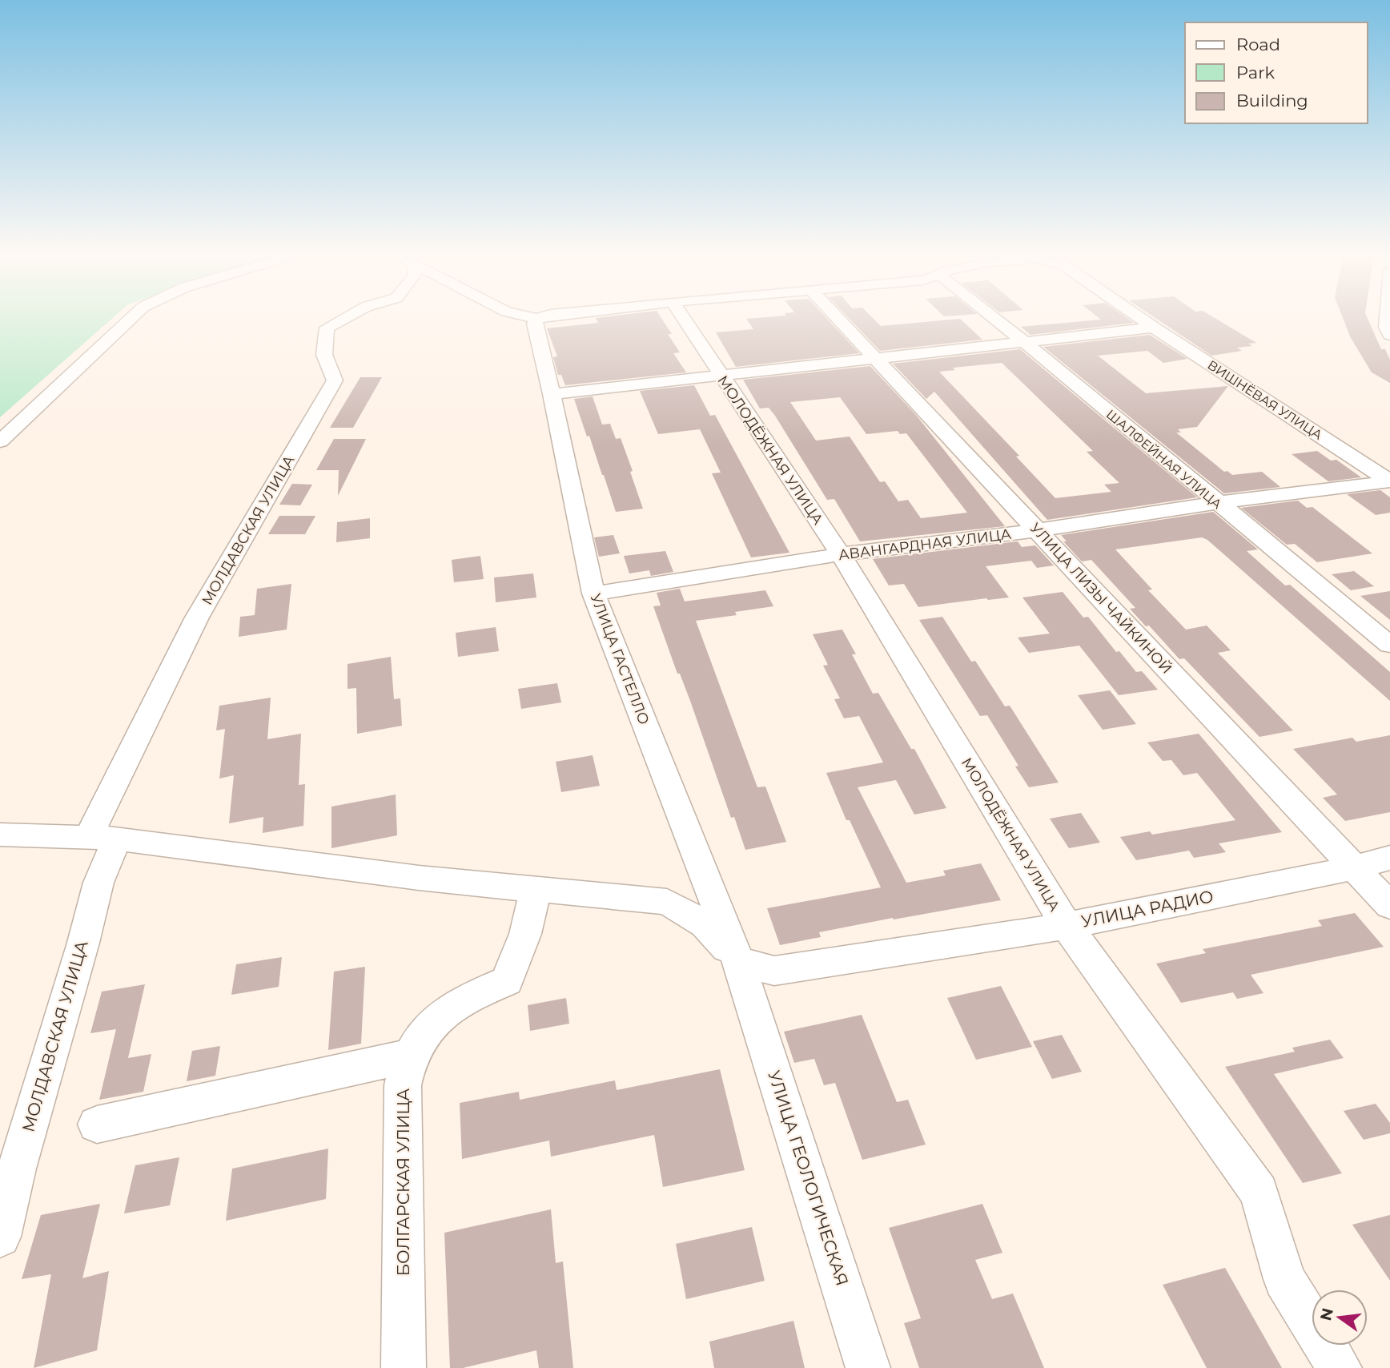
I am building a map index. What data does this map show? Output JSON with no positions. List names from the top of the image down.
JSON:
{
  "streets": {
    "street": [
      "ВИШНЁВАЯ УЛИЦА",
      "МОЛОДЁЖНАЯ УЛИЦА",
      "ШАЛФЕЙНАЯ УЛИЦА",
      "МОЛДАВСКАЯ УЛИЦА",
      "АВАНГАРДНАЯ УЛИЦА",
      "УЛИЦА ЛИЗЫ ЧАЙКИНОЙ",
      "УЛИЦА ГАСТЕЛЛО",
      "УЛИЦА РАДИО",
      "УЛИЦА ГЕОЛОГИЧЕСКАЯ",
      "БОЛГАРСКАЯ УЛИЦА"
    ]
  },
  "crossings": [
    ["ВИШНЁВАЯ УЛИЦА", "АВАНГАРДНАЯ УЛИЦА"],
    ["МОЛОДЁЖНАЯ УЛИЦА", "АВАНГАРДНАЯ УЛИЦА"],
    ["МОЛОДЁЖНАЯ УЛИЦА", "УЛИЦА РАДИО"],
    ["ШАЛФЕЙНАЯ УЛИЦА", "АВАНГАРДНАЯ УЛИЦА"],
    ["АВАНГАРДНАЯ УЛИЦА", "УЛИЦА ЛИЗЫ ЧАЙКИНОЙ"],
    ["АВАНГАРДНАЯ УЛИЦА", "УЛИЦА ГАСТЕЛЛО"],
    ["УЛИЦА ЛИЗЫ ЧАЙКИНОЙ", "УЛИЦА РАДИО"],
    ["УЛИЦА ГАСТЕЛЛО", "УЛИЦА РАДИО"],
    ["УЛИЦА ГАСТЕЛЛО", "УЛИЦА ГЕОЛОГИЧЕСКАЯ"],
    ["УЛИЦА РАДИО", "УЛИЦА ГЕОЛОГИЧЕСКАЯ"]
  ],
  "legend": ["Road", "Park", "Building"],
  "north": "left"
}
